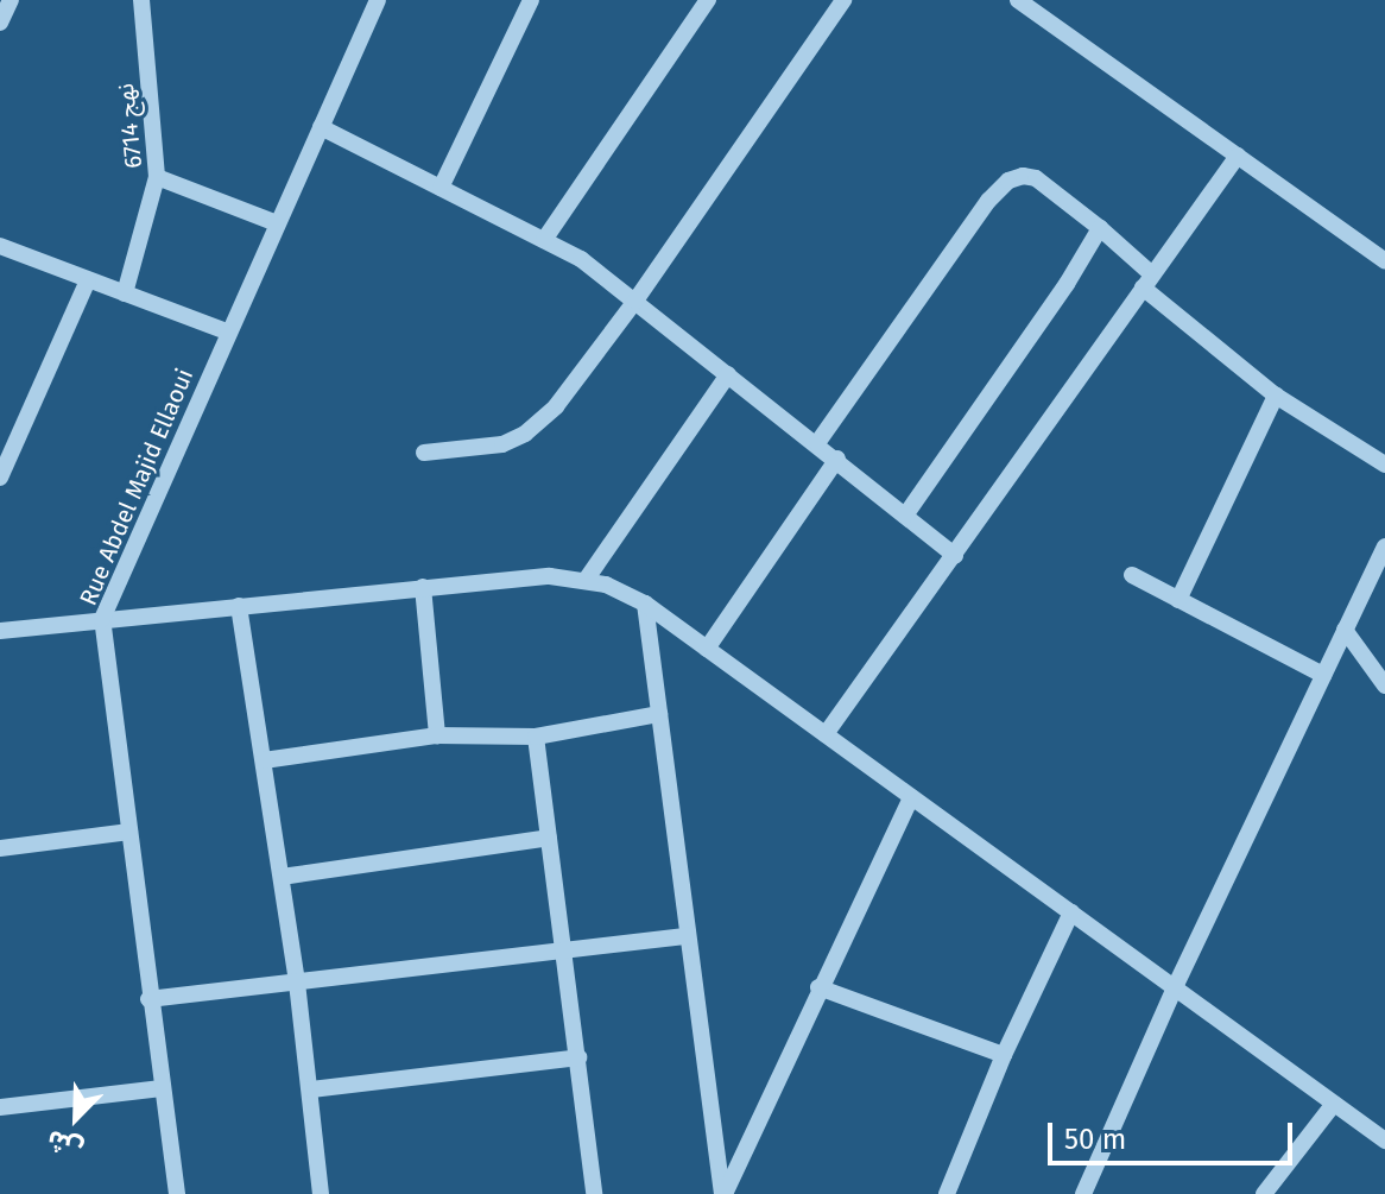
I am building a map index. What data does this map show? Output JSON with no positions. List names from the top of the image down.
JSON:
{
  "streets": {
    "street": ["نهج 6714", "Rue Abdel Majid Ellaoui"]
  },
  "crossings": [
    ["نهج 6714", "Rue Abdel Majid Ellaoui"]
  ],
  "scale_bar": "50 m",
  "north": "bottom left"
}
